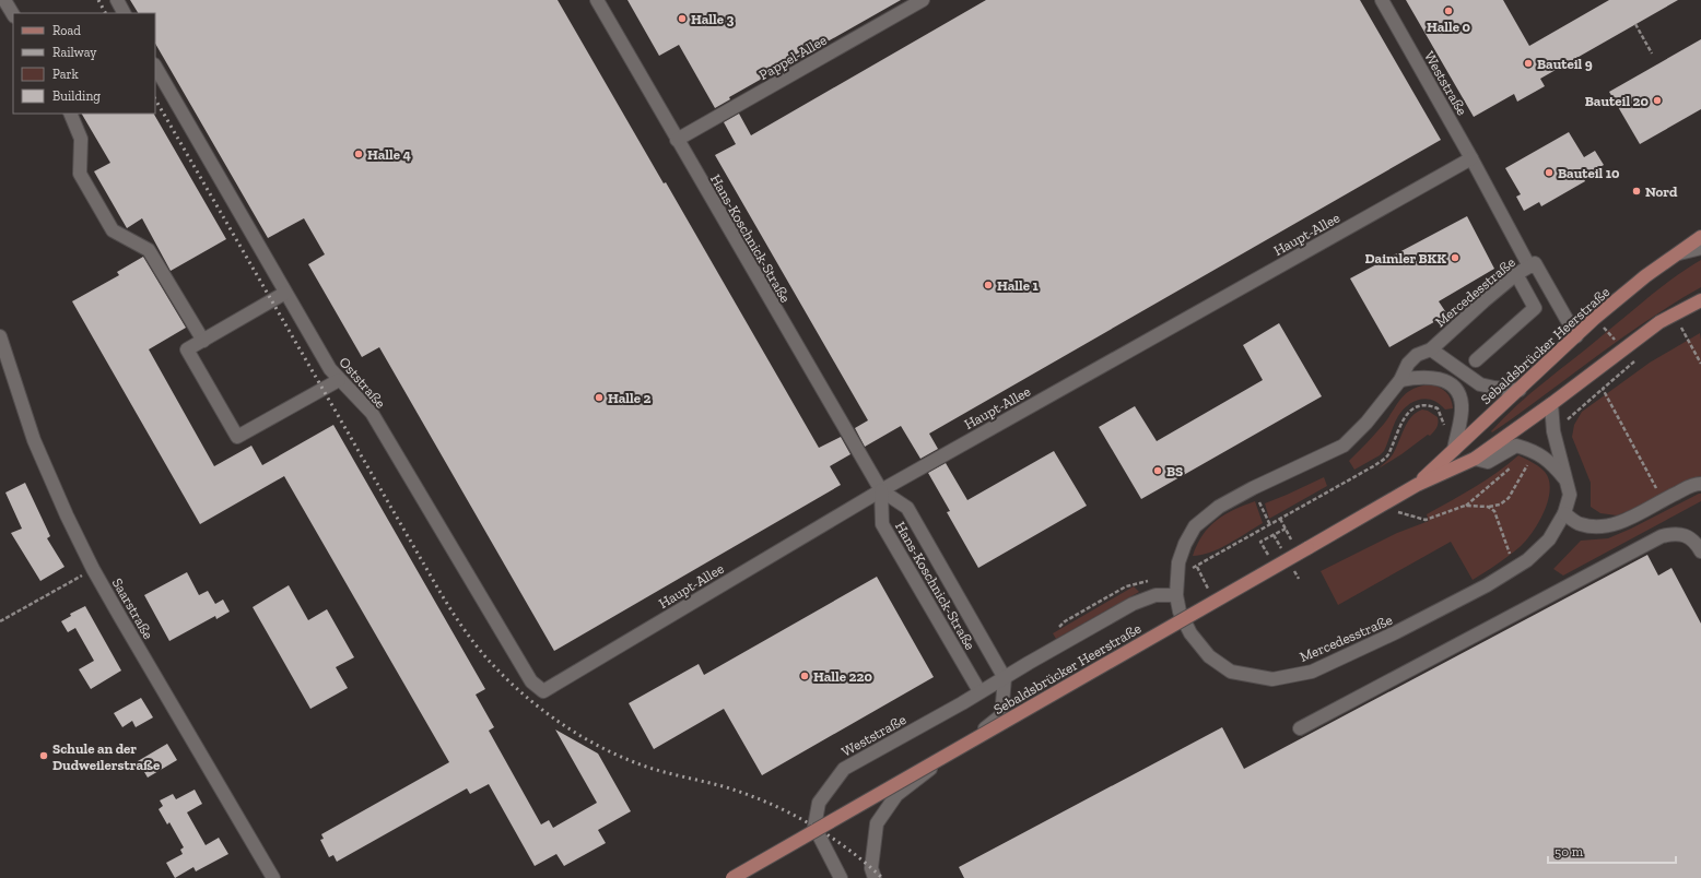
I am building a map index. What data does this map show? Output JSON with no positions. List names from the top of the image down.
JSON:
{
  "streets": {
    "main road": ["Sebaldsbrücker Heerstraße"],
    "street": [
      "Pappel-Allee",
      "Weststraße",
      "Haupt-Allee",
      "Hans-Koschnick-Straße",
      "Mercedesstraße",
      "Oststraße",
      "Saarstraße"
    ]
  },
  "crossings": [
    ["Pappel-Allee", "Hans-Koschnick-Straße"],
    ["Weststraße", "Haupt-Allee"],
    ["Weststraße", "Hans-Koschnick-Straße"],
    ["Weststraße", "Mercedesstraße"],
    ["Haupt-Allee", "Hans-Koschnick-Straße"],
    ["Haupt-Allee", "Oststraße"],
    ["Mercedesstraße", "Sebaldsbrücker Heerstraße"]
  ],
  "places": [
    "Halle 0",
    "Halle 3",
    "Bauteil 9",
    "Bauteil 20",
    "Halle 4",
    "Bauteil 10",
    "Nord",
    "Daimler BKK",
    "Halle 1",
    "Halle 2",
    "BS",
    "Halle 220",
    "Schule an der Dudweilerstraße"
  ],
  "legend": [
    "Road",
    "Railway",
    "Park",
    "Building"
  ],
  "scale_bar": "50 m"
}
